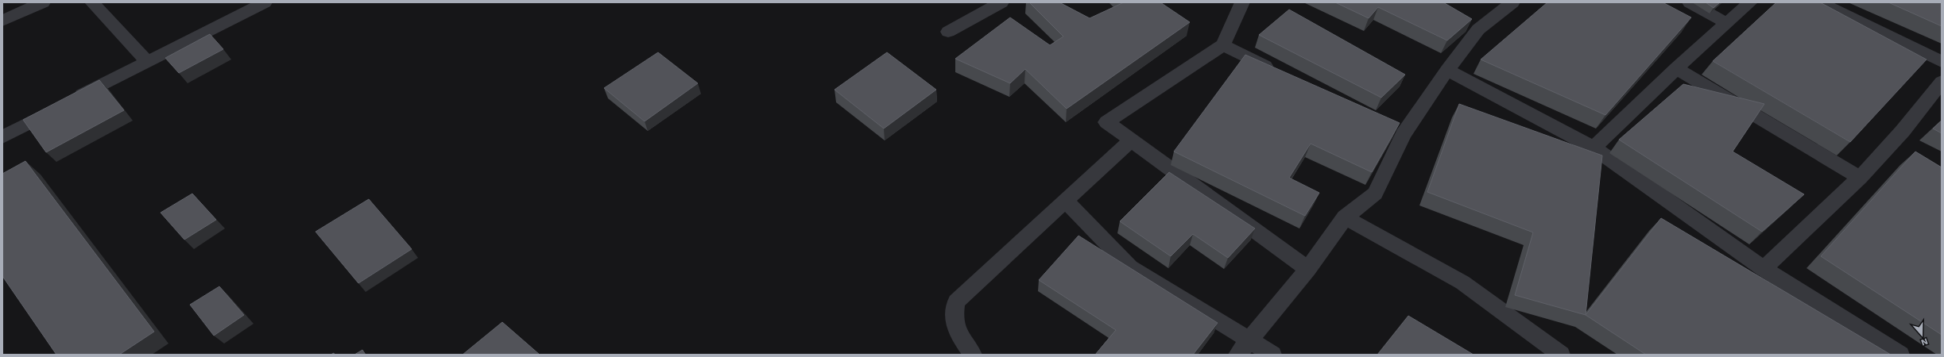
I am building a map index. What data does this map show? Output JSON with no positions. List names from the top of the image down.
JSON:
{
  "north": "bottom"
}
